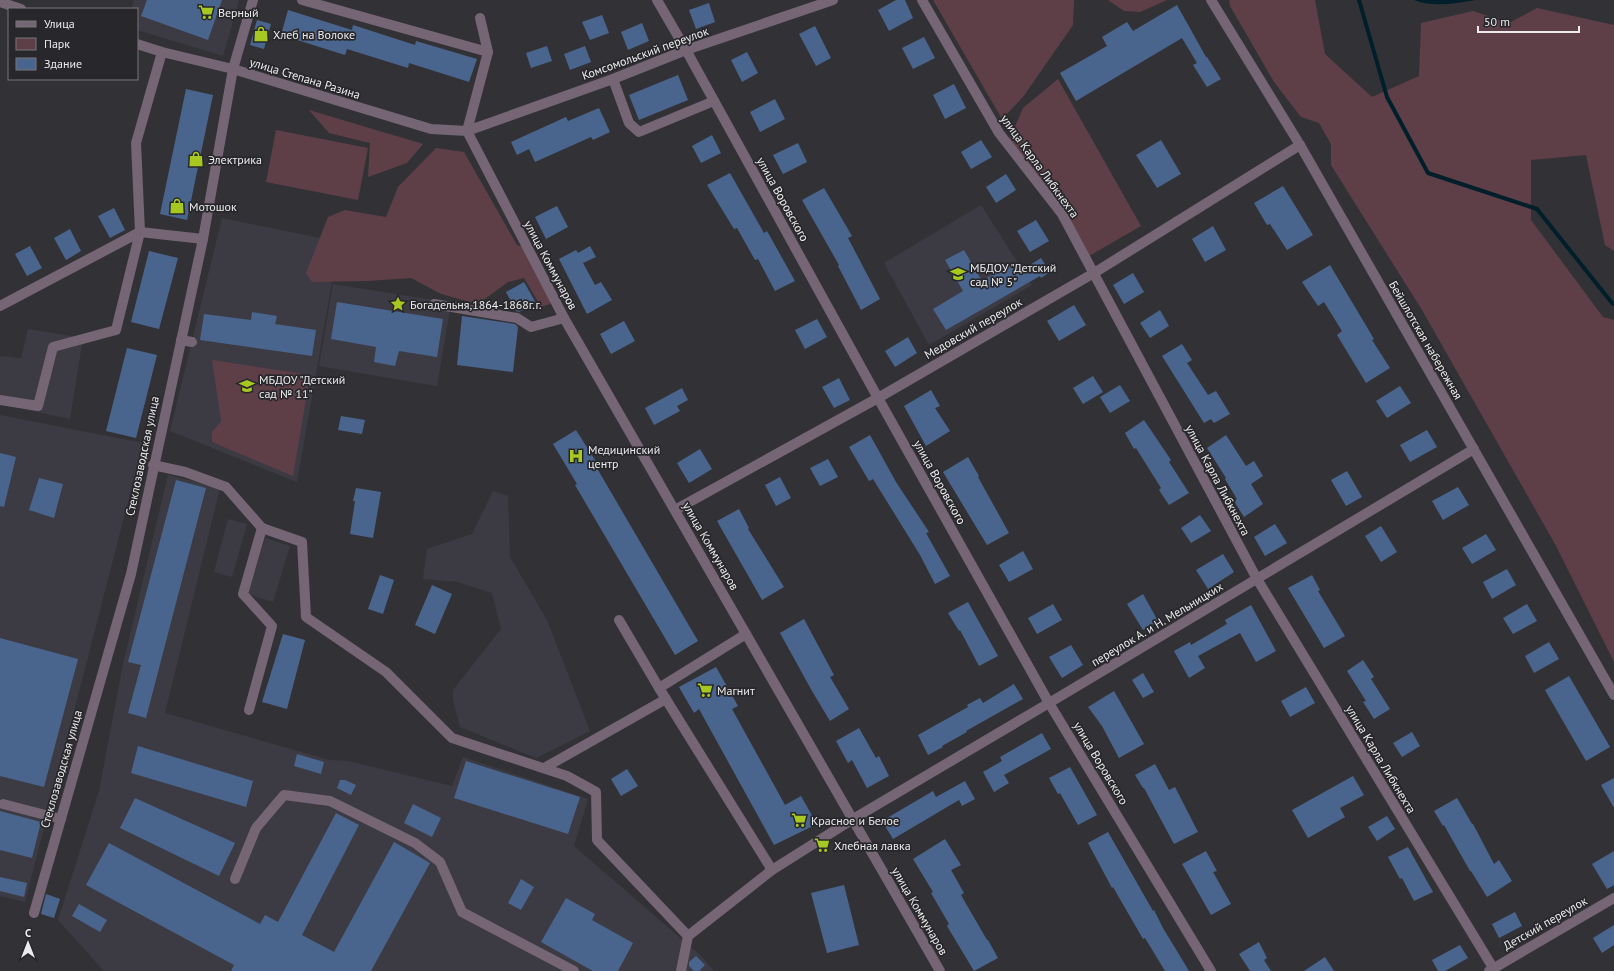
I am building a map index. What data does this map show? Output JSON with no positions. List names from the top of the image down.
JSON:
{
  "streets": {
    "street": [
      "Комсомольский переулок",
      "улица Степана Разина",
      "улица Карла Либкнехта",
      "улица Воровского",
      "улица Коммунаров",
      "Медовский переулок",
      "Бейшлотская набережная",
      "Стеклозаводская улица",
      "переулок А. и Н. Мельницких",
      "Детский переулок"
    ]
  },
  "crossings": [
    ["Комсомольский переулок", "улица Степана Разина"],
    ["Комсомольский переулок", "улица Воровского"],
    ["Комсомольский переулок", "улица Коммунаров"],
    ["улица Степана Разина", "улица Коммунаров"],
    ["улица Степана Разина", "Стеклозаводская улица"],
    ["улица Карла Либкнехта", "Медовский переулок"],
    ["улица Карла Либкнехта", "переулок А. и Н. Мельницких"],
    ["улица Карла Либкнехта", "Детский переулок"],
    ["улица Воровского", "Медовский переулок"],
    ["улица Воровского", "переулок А. и Н. Мельницких"],
    ["улица Коммунаров", "Медовский переулок"],
    ["улица Коммунаров", "переулок А. и Н. Мельницких"],
    ["Медовский переулок", "Бейшлотская набережная"],
    ["Бейшлотская набережная", "переулок А. и Н. Мельницких"]
  ],
  "places": {
    "supermarket": [
      "Верный",
      "Магнит",
      "Красное и Белое",
      "Хлебная лавка"
    ],
    "shop": ["Хлеб на Волоке", "Электрика", "Мотошок"],
    "school or university": ["МБДОУ \"Детский сад № 5\"", "МБДОУ \"Детский сад № 11\""],
    "place": ["Богадельня,1864-1868г.г."],
    "hospital": ["Медицинский центр"]
  },
  "legend": ["Улица", "Парк", "Здание"],
  "scale_bar": "50 m",
  "north": "top"
}
